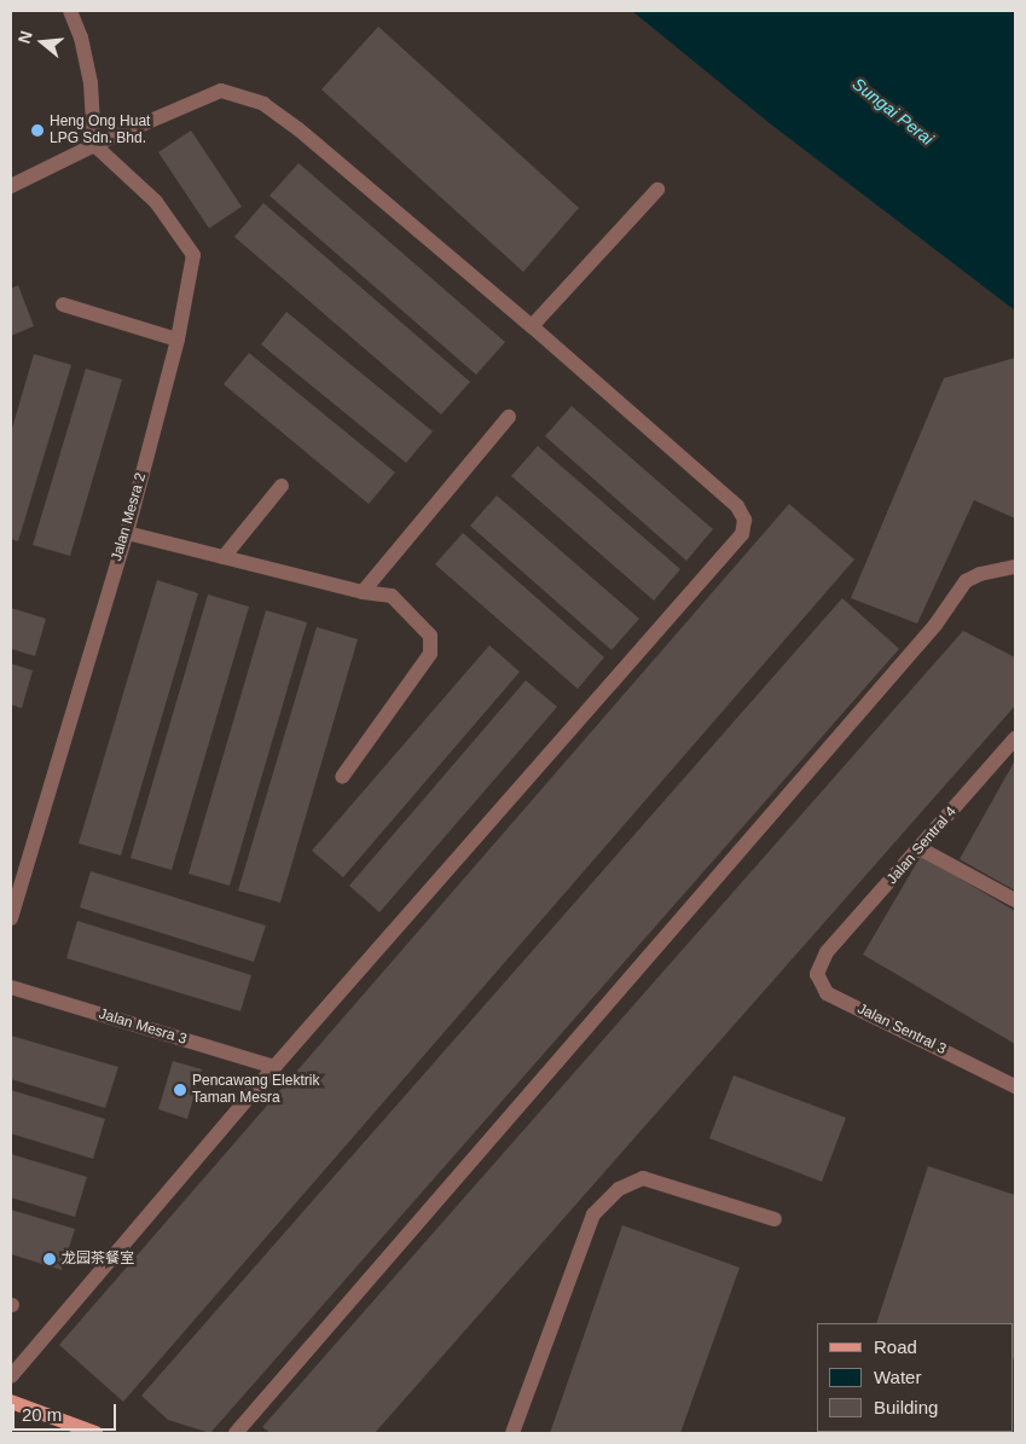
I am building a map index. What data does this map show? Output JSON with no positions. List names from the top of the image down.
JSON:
{
  "streets": {
    "street": [
      "Jalan Mesra 2",
      "Jalan Sentral 4",
      "Jalan Mesra 3",
      "Jalan Sentral 3"
    ]
  },
  "crossings": [
    ["Jalan Sentral 4", "Jalan Sentral 3"]
  ],
  "water": ["Sungai Perai"],
  "places": ["Heng Ong Huat LPG Sdn. Bhd.", "Pencawang Elektrik Taman Mesra", "龙园茶餐室"],
  "legend": ["Road", "Water", "Building"],
  "scale_bar": "20 m",
  "north": "left"
}
